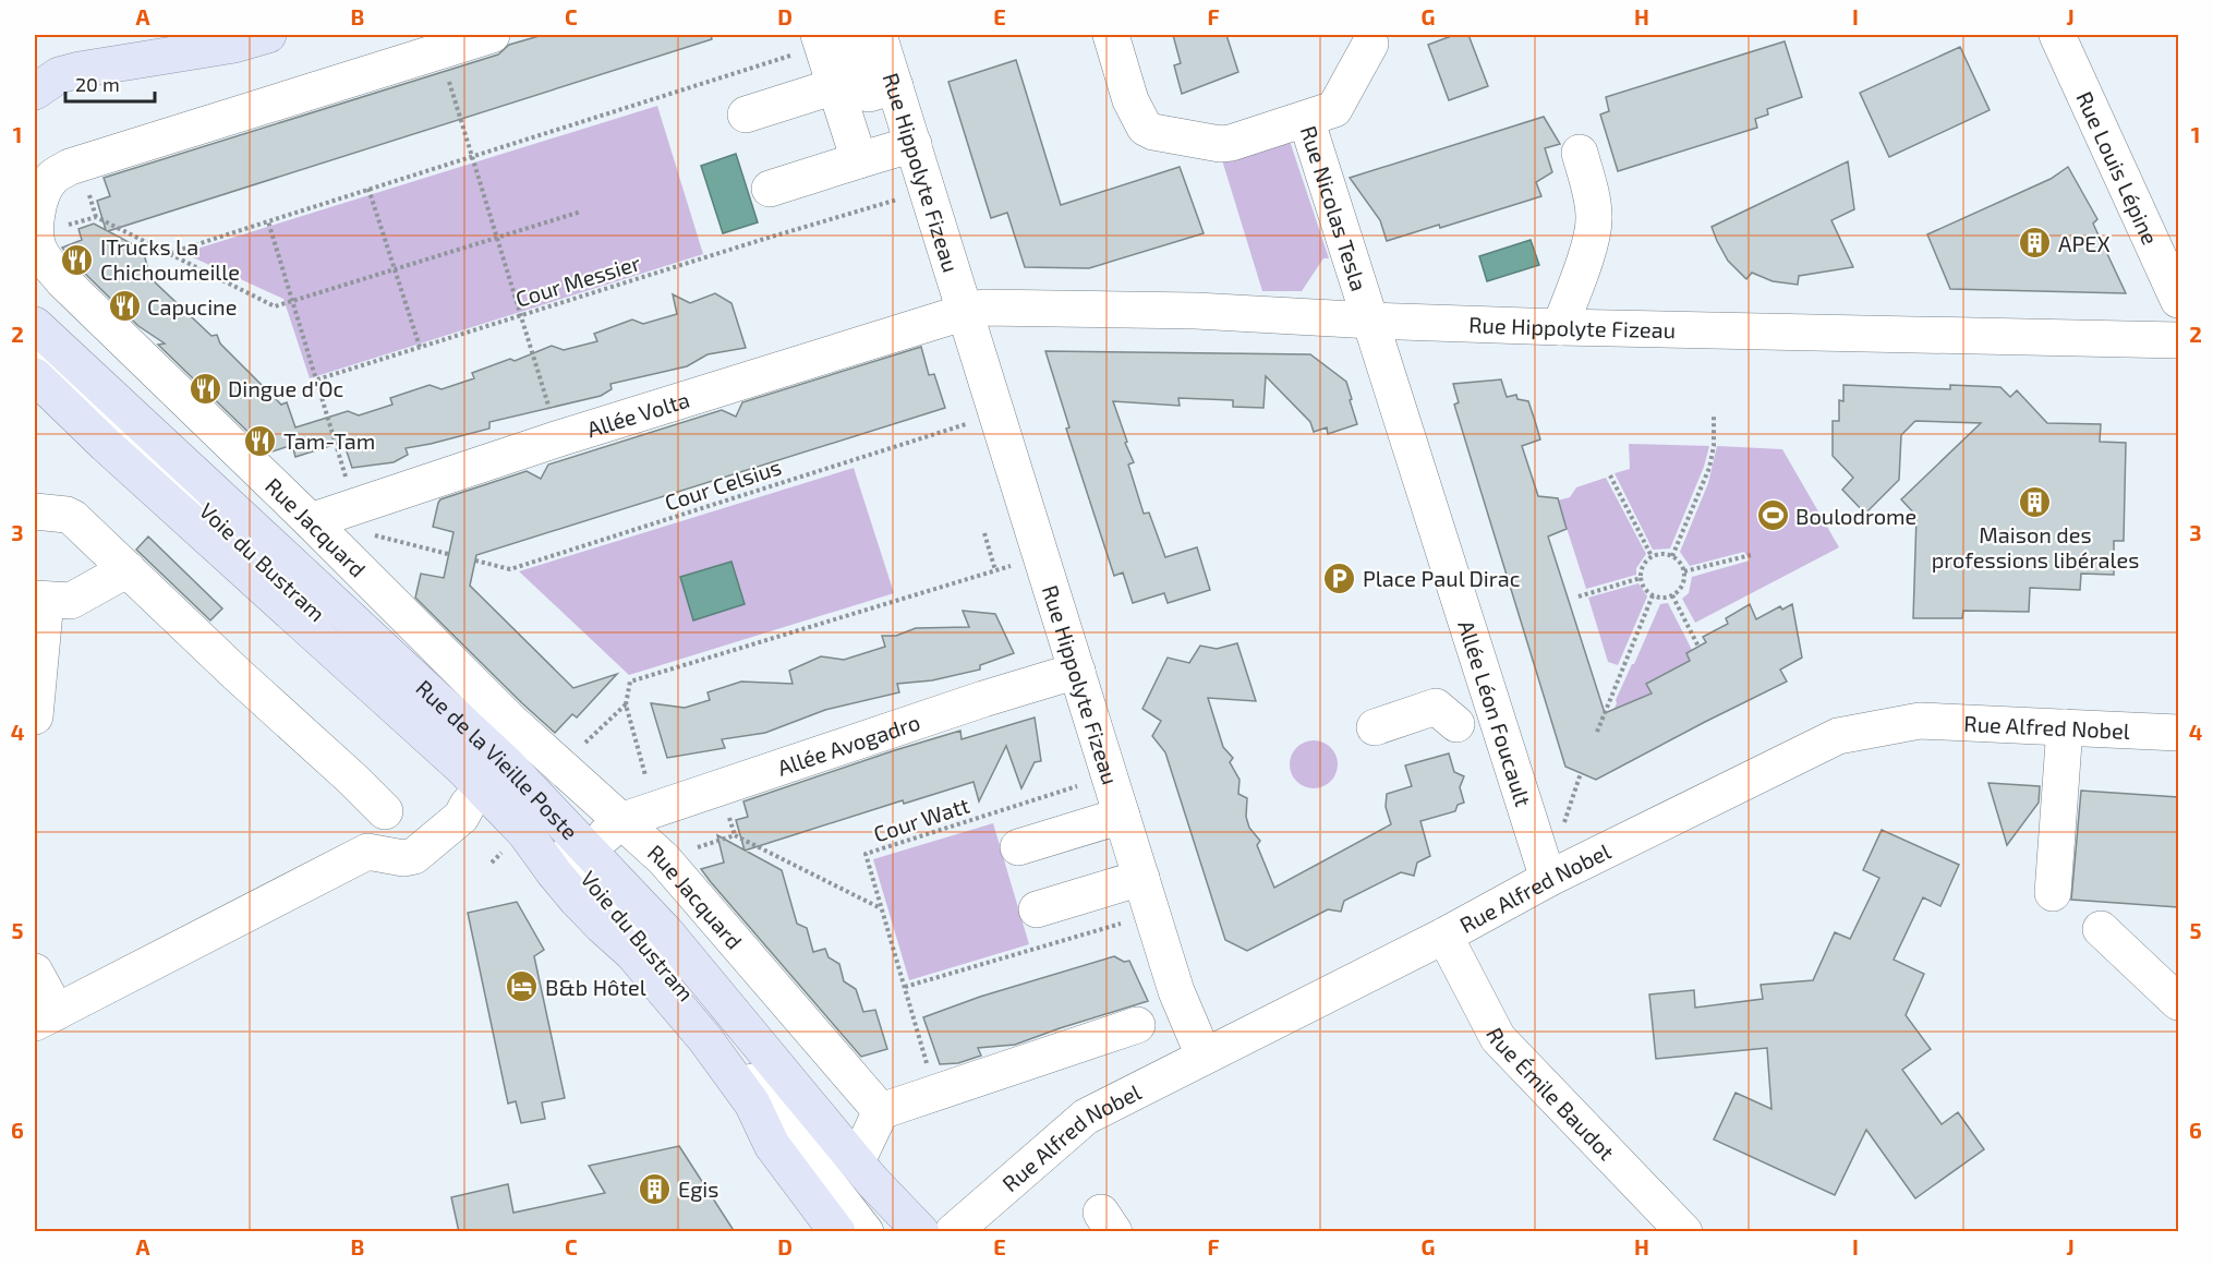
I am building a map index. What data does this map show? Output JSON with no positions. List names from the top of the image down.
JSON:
{
  "streets": {
    "main road": ["Rue de la Vieille Poste"],
    "street": [
      "Rue Louis Lépine",
      "Rue Hippolyte Fizeau",
      "Rue Nicolas Tesla",
      "Allée Volta",
      "Rue Jacquard",
      "Voie du Bustram",
      "Allée Léon Foucault",
      "Rue Alfred Nobel",
      "Allée Avogadro",
      "Rue Émile Baudot"
    ],
    "path": ["Cour Messier", "Cour Celsius", "Cour Watt"]
  },
  "crossings": [
    ["Rue Hippolyte Fizeau", "Rue Nicolas Tesla"],
    ["Rue Hippolyte Fizeau", "Cour Messier"],
    ["Rue Hippolyte Fizeau", "Allée Volta"],
    ["Rue Hippolyte Fizeau", "Allée Léon Foucault"],
    ["Rue Hippolyte Fizeau", "Rue Alfred Nobel"],
    ["Rue Hippolyte Fizeau", "Allée Avogadro"],
    ["Rue Nicolas Tesla", "Allée Léon Foucault"],
    ["Allée Volta", "Rue Jacquard"],
    ["Rue Jacquard", "Allée Avogadro"],
    ["Voie du Bustram", "Rue de la Vieille Poste"],
    ["Allée Léon Foucault", "Rue Alfred Nobel"],
    ["Rue Alfred Nobel", "Rue Émile Baudot"]
  ],
  "places": {
    "building": ["APEX", "Maison des professions libérales", "Egis"],
    "restaurant": [
      "ITrucks La Chichoumeille",
      "Capucine",
      "Dingue d'Oc",
      "Tam-Tam"
    ],
    "sports": ["Boulodrome"],
    "parking": ["Place Paul Dirac"],
    "hotel": ["B&b Hôtel"]
  },
  "scale_bar": "20 m",
  "grid": {
    "columns": [
      "A",
      "B",
      "C",
      "D",
      "E",
      "F",
      "G",
      "H",
      "I",
      "J"
    ],
    "rows": [
      "1",
      "2",
      "3",
      "4",
      "5",
      "6"
    ]
  }
}
